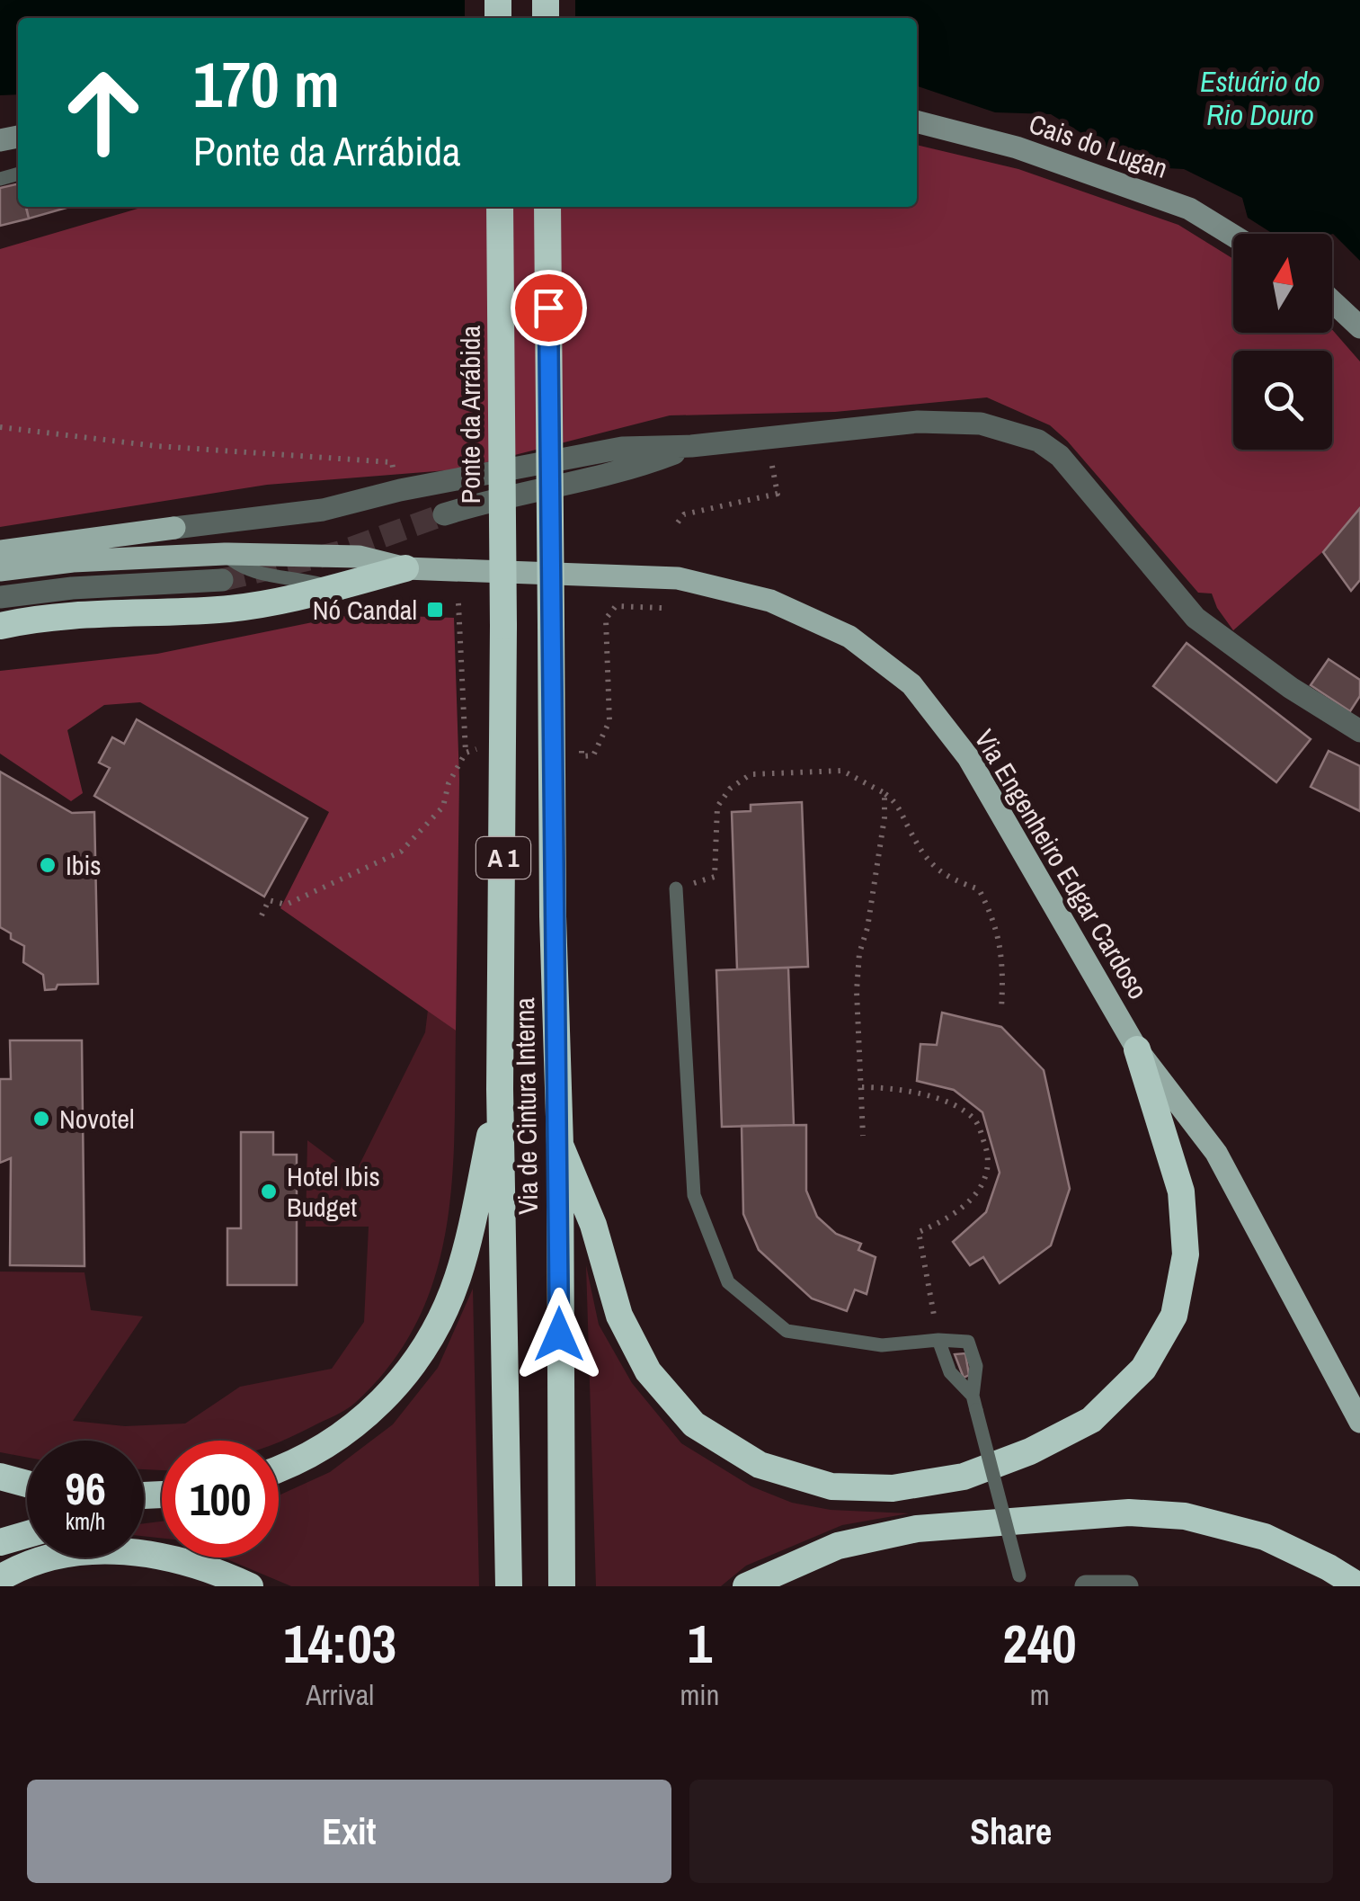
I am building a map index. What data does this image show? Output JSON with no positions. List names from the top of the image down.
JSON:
{
  "streets": {
    "highway": ["Ponte da Arrábida", "A 1", "Via de Cintura Interna"],
    "main road": ["Cais do Lugan", "Via Engenheiro Edgar Cardoso"]
  },
  "crossings": [
    ["Ponte da Arrábida", "Via de Cintura Interna"]
  ],
  "water": ["Estuário do Rio Douro"],
  "places": {
    "transit": ["Nó Candal"],
    "other": ["Ibis", "Novotel", "Hotel Ibis Budget"]
  },
  "north": "top",
  "page": {
    "turn": ["170 m", "Ponte da Arrábida"],
    "speed": "96 km/h",
    "limit": "100",
    "eta": [
      "14:03",
      "Arrival",
      "1",
      "min",
      "240",
      "m"
    ],
    "buttons": ["Exit", "Share"]
  }
}
